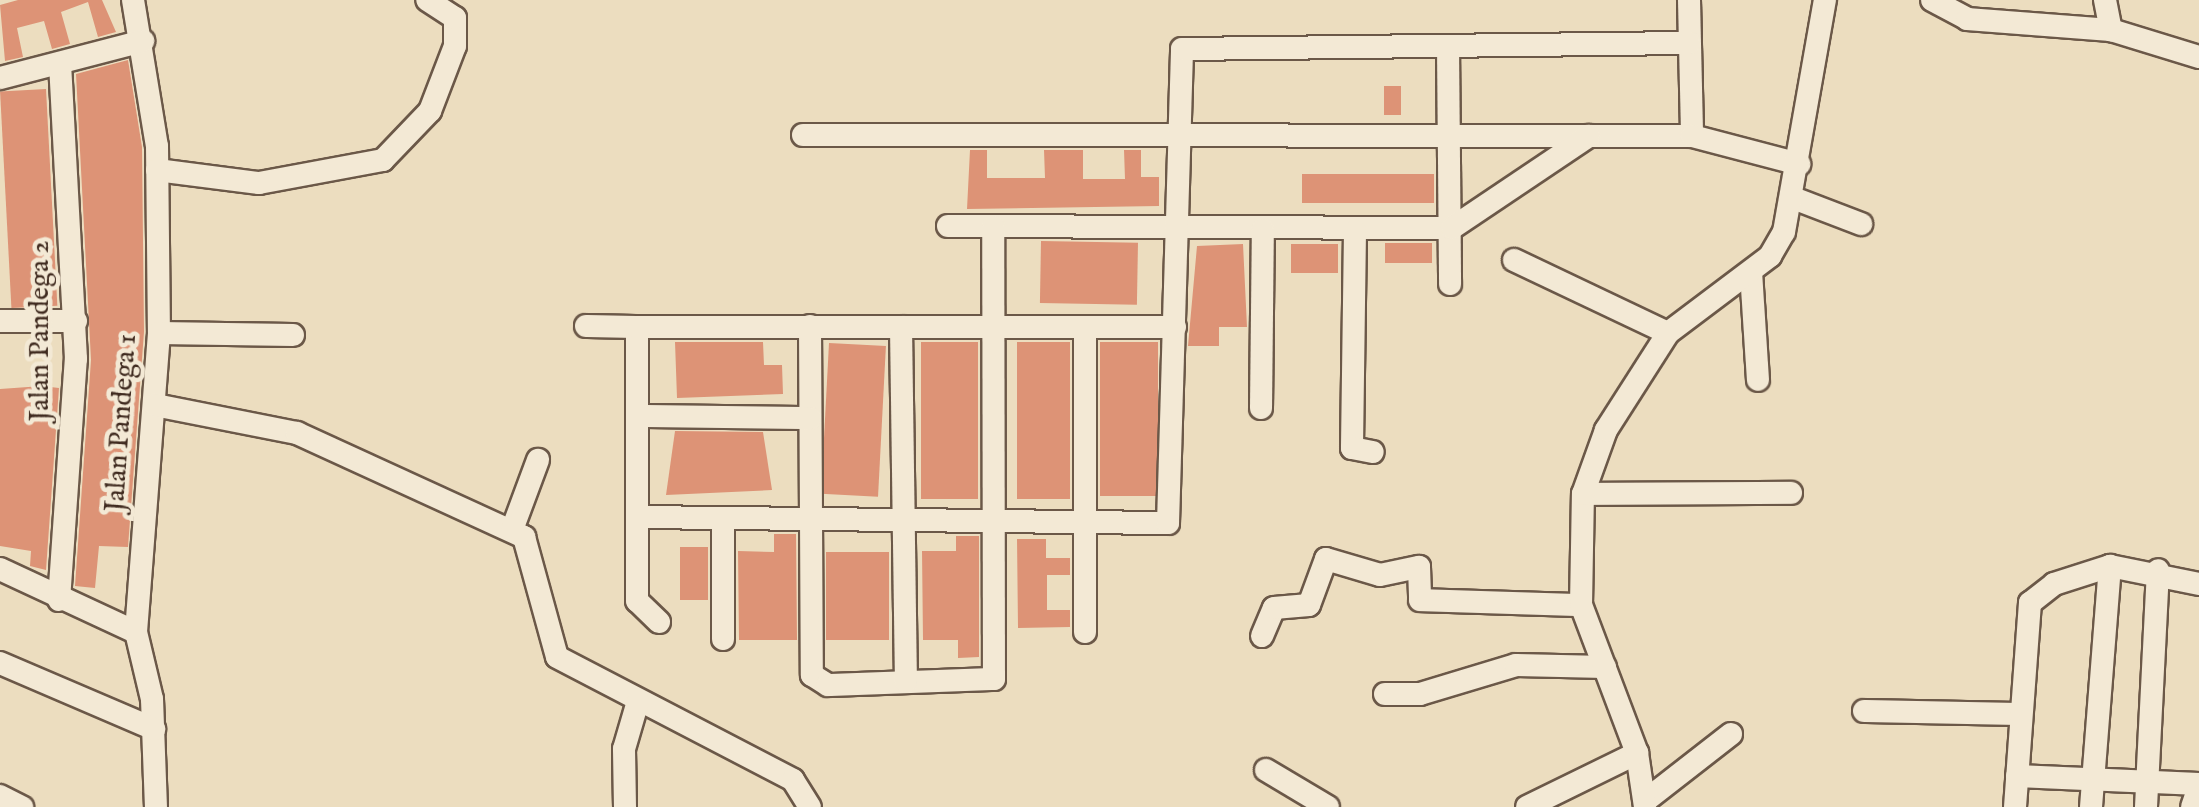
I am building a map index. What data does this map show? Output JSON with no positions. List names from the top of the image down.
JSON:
{
  "streets": {
    "street": ["Jalan Pandega 2", "Jalan Pandega 1"]
  }
}
